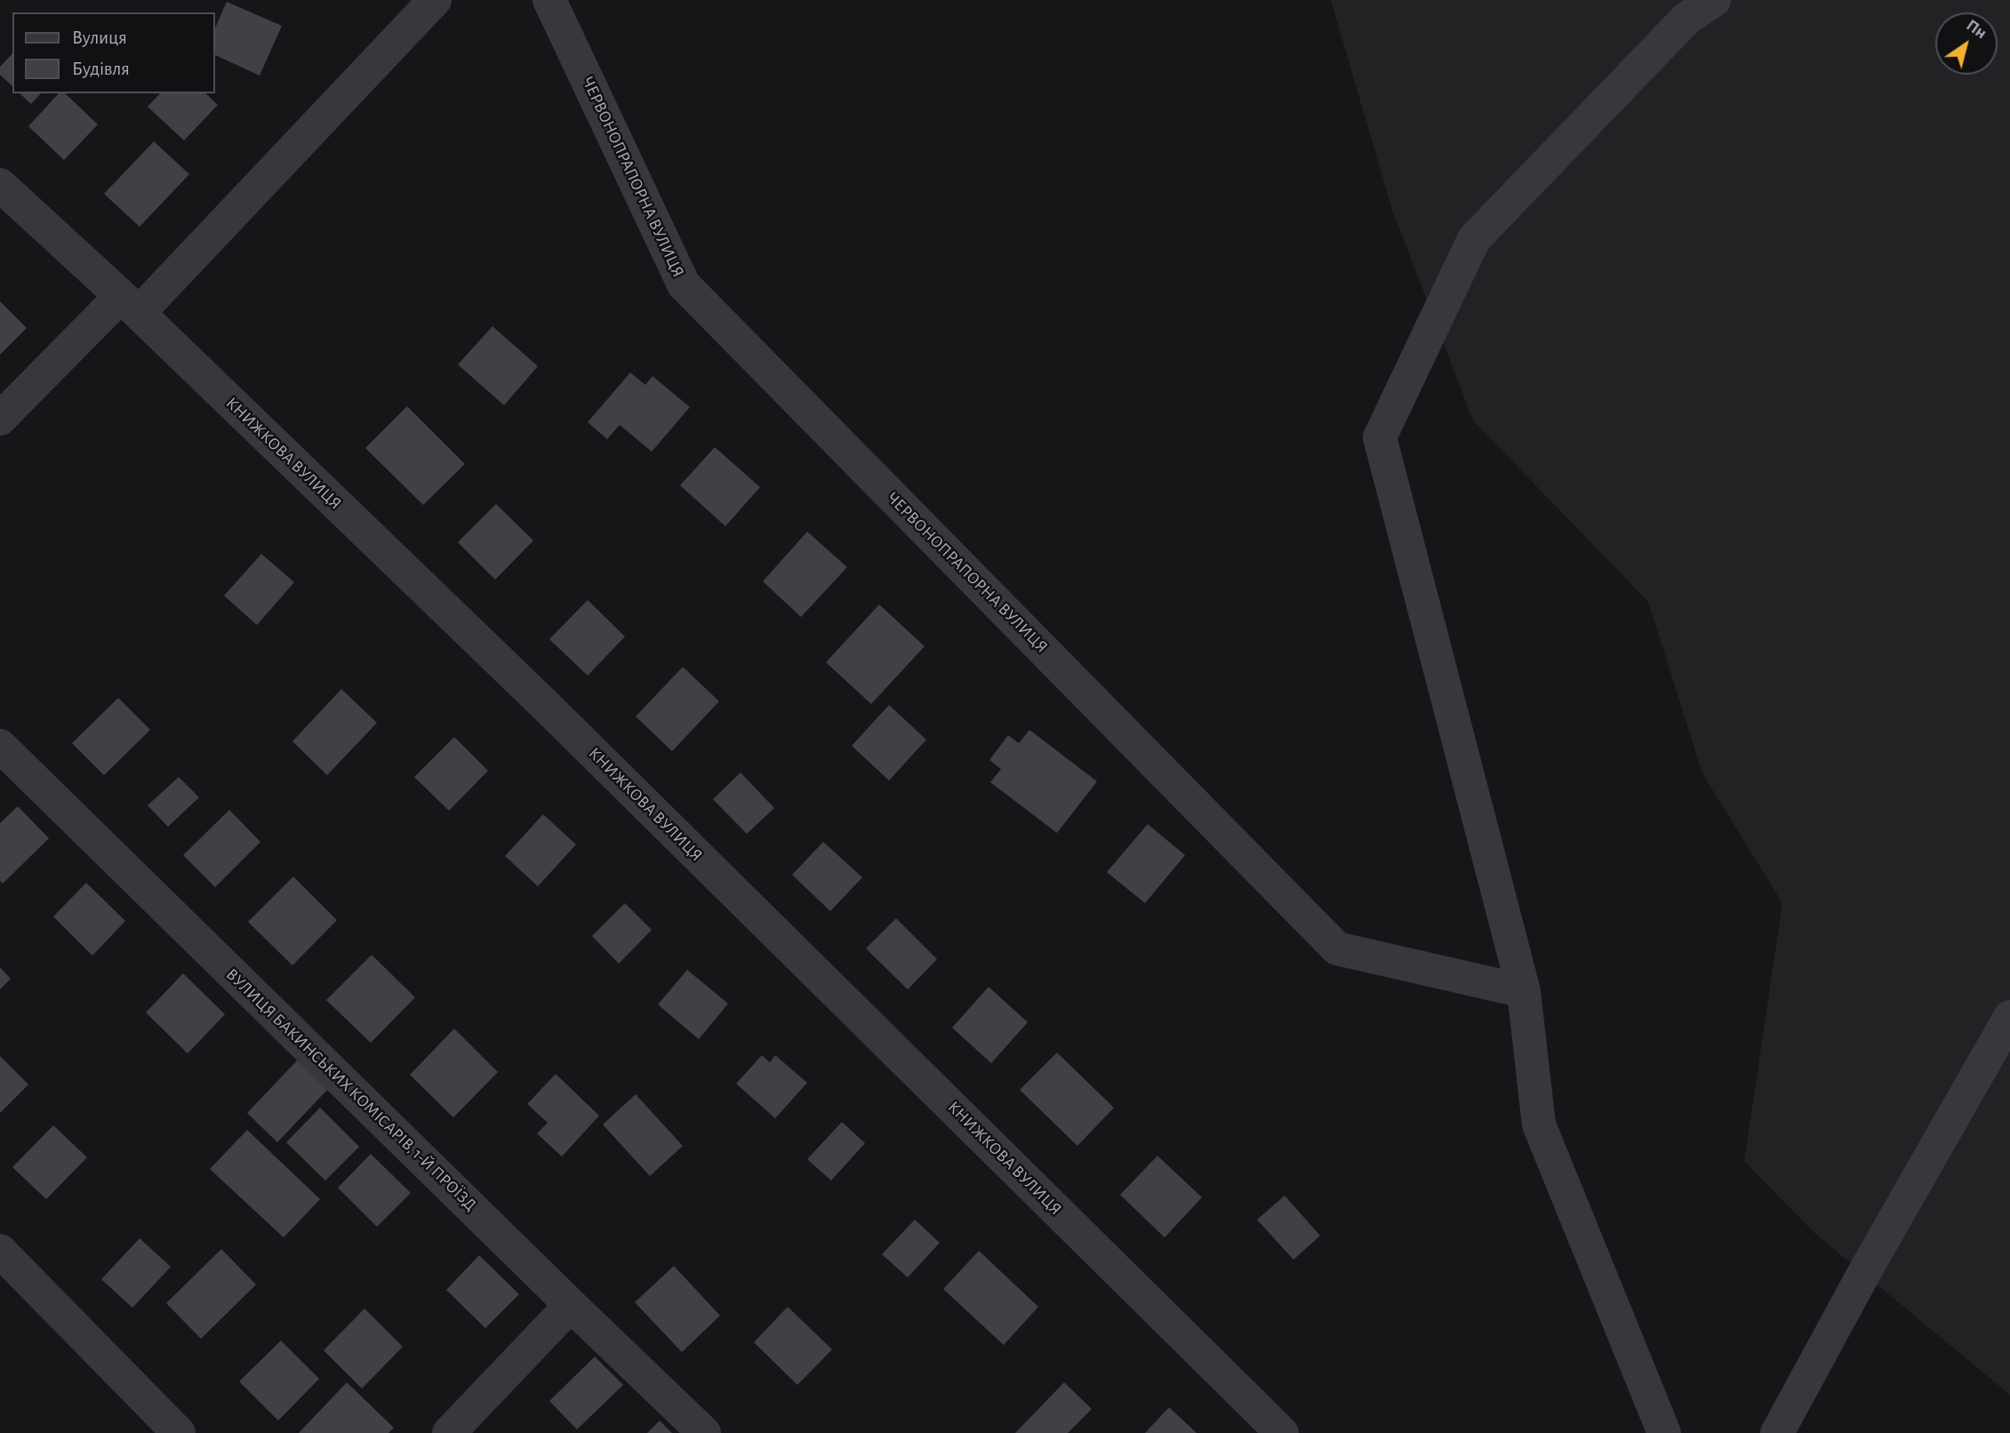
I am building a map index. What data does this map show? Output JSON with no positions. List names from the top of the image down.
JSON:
{
  "streets": {
    "street": ["ЧЕРВОНОПРАПОРНА ВУЛИЦЯ", "КНИЖКОВА ВУЛИЦЯ", "ВУЛИЦЯ БАКИНСЬКИХ КОМІСАРІВ, 1-Й ПРОЇЗД"]
  },
  "legend": ["Вулиця", "Будівля"],
  "north": "top right"
}
